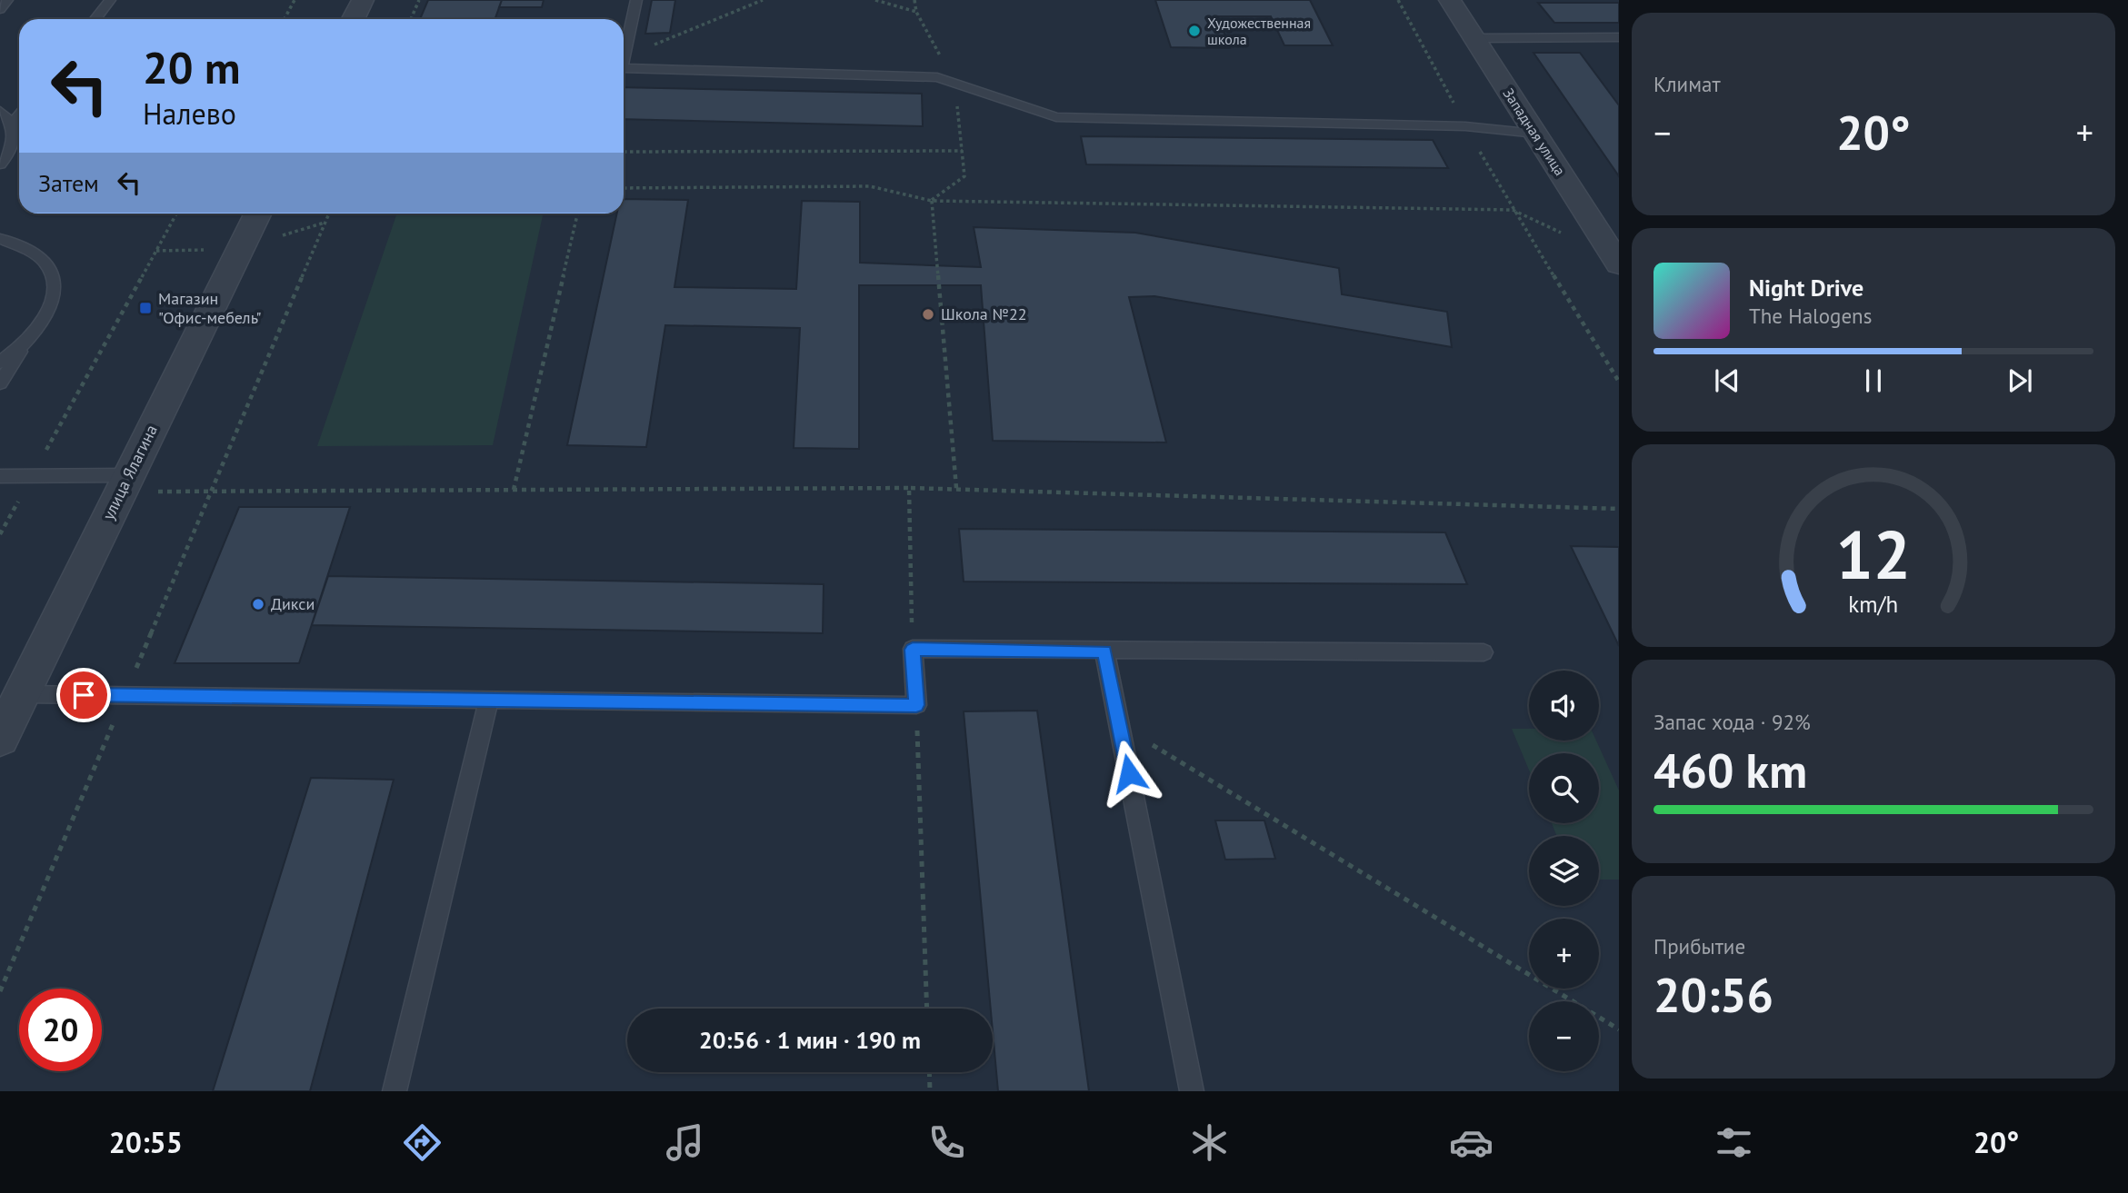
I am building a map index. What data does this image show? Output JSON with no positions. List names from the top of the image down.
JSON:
{
  "streets": {
    "street": ["Западная улица", "улица Ялагина"]
  },
  "places": {
    "other": ["Художественная школа", "Школа №22", "Дикси"],
    "transit": ["Магазин \"Офис-мебель\""]
  },
  "page": {
    "tile": [
      "Климат",
      ["Запас хода · 92%", "460 km"],
      ["Прибытие", "20:56"]
    ],
    "turn": ["20 m", "Налево"],
    "heat": ["−", "20°", "+"],
    "then": "Затем",
    "song": ["Night Drive", "The Halogens"],
    "map_buttons": ["+", "−"],
    "limit": "20",
    "trip": "20:56 · 1 мин · 190 m",
    "tabs": ["20:55", "20°"],
    "gauge": ["12", "km/h"]
  }
}
